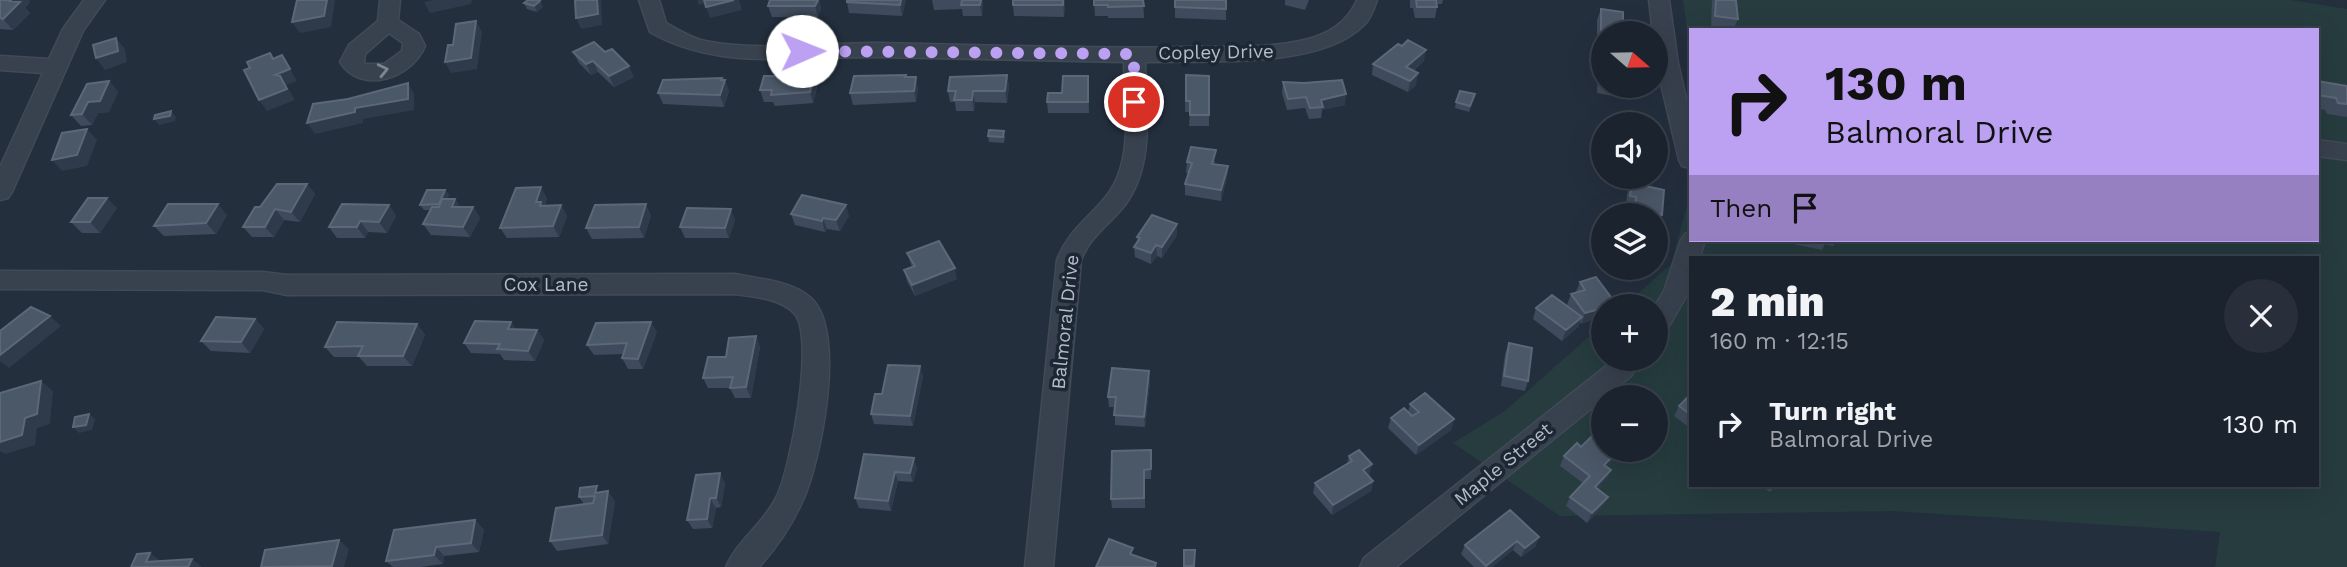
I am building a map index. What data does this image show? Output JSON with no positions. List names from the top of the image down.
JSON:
{
  "streets": {
    "street": [
      "Copley Drive",
      "Cox Lane",
      "Balmoral Drive",
      "Maple Street"
    ]
  },
  "crossings": [
    ["Copley Drive", "Balmoral Drive"]
  ],
  "north": "right",
  "page": {
    "map_buttons": ["+", "−"],
    "turn": ["130 m", "Balmoral Drive"],
    "then": "Then",
    "heading": ["2 min", "160 m · 12:15"],
    "list": [
      {
        "name": "Turn right",
        "note": "Balmoral Drive",
        "value": "130 m"
      }
    ]
  }
}
